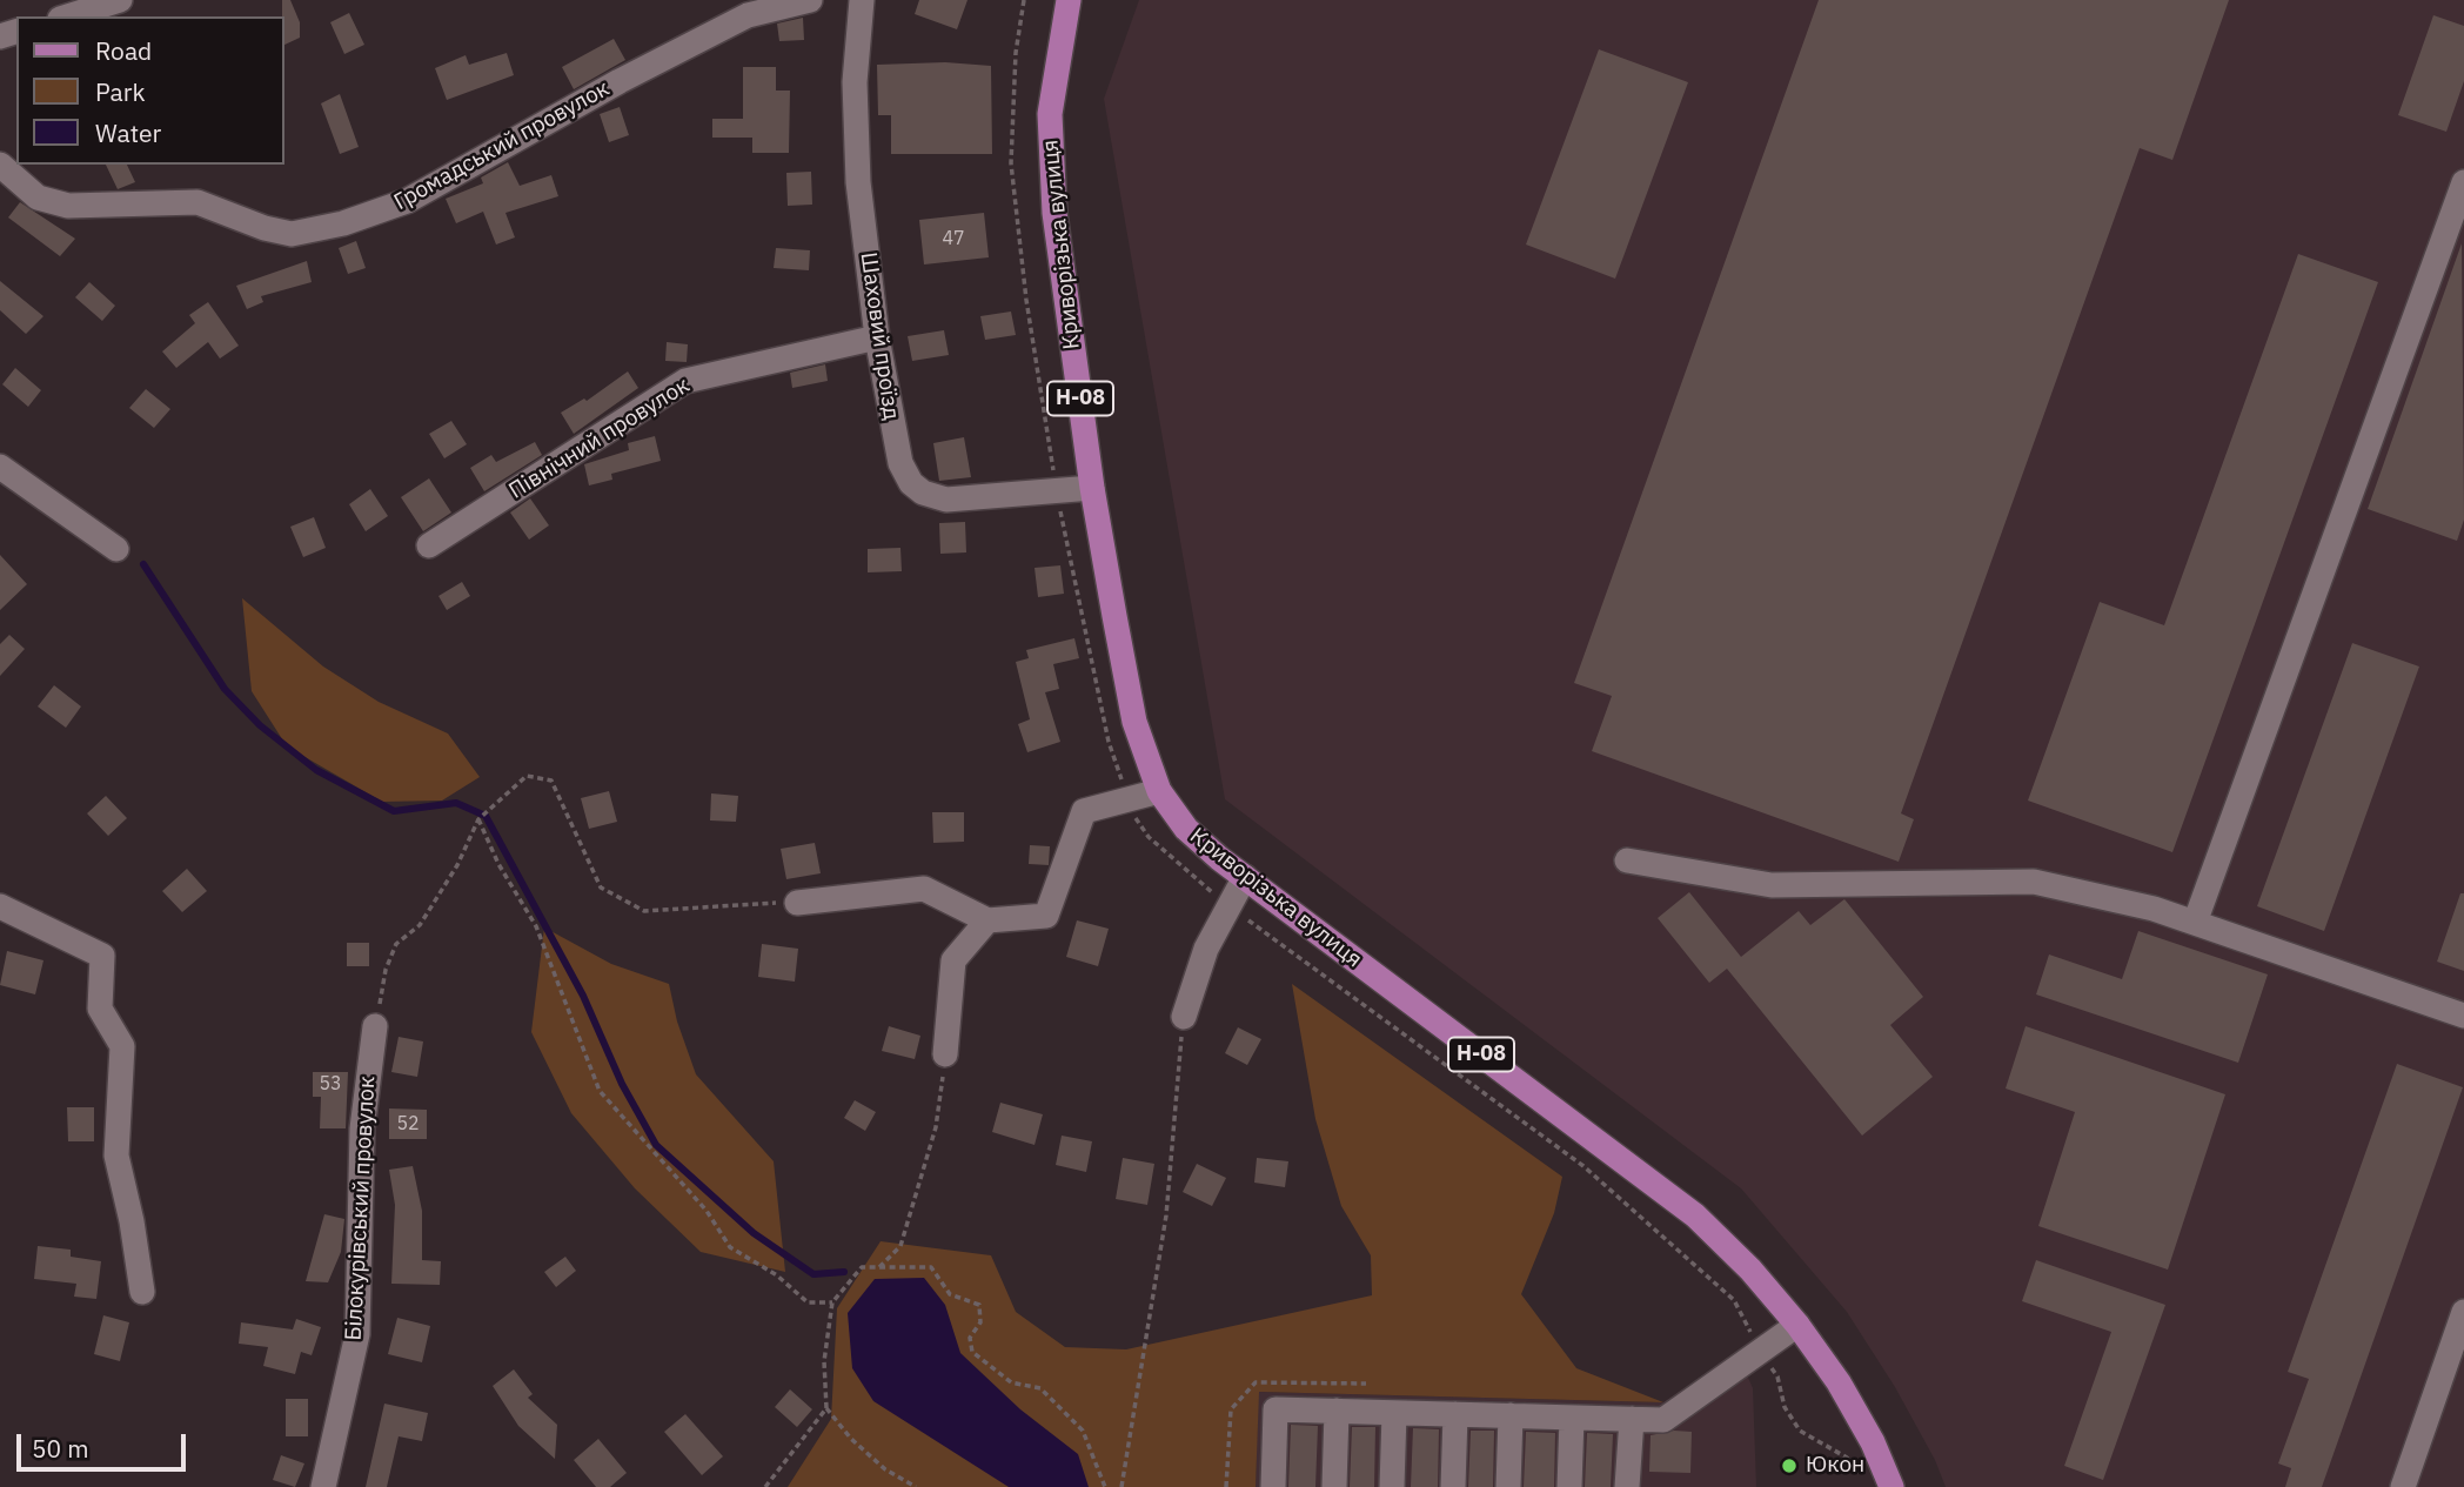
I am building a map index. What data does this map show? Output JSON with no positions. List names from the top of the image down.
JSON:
{
  "streets": {
    "main road": ["Криворізька вулиця", "Н-08"],
    "street": [
      "Громадський провулок",
      "Шаховий проїзд",
      "Північний провулок",
      "Білокурівський провулок"
    ]
  },
  "crossings": [
    ["Криворізька вулиця", "Шаховий проїзд"],
    ["Шаховий проїзд", "Північний провулок"]
  ],
  "places": ["Юкон"],
  "house_numbers": ["47", "53", "52"],
  "legend": ["Road", "Park", "Water"],
  "scale_bar": "50 m"
}
